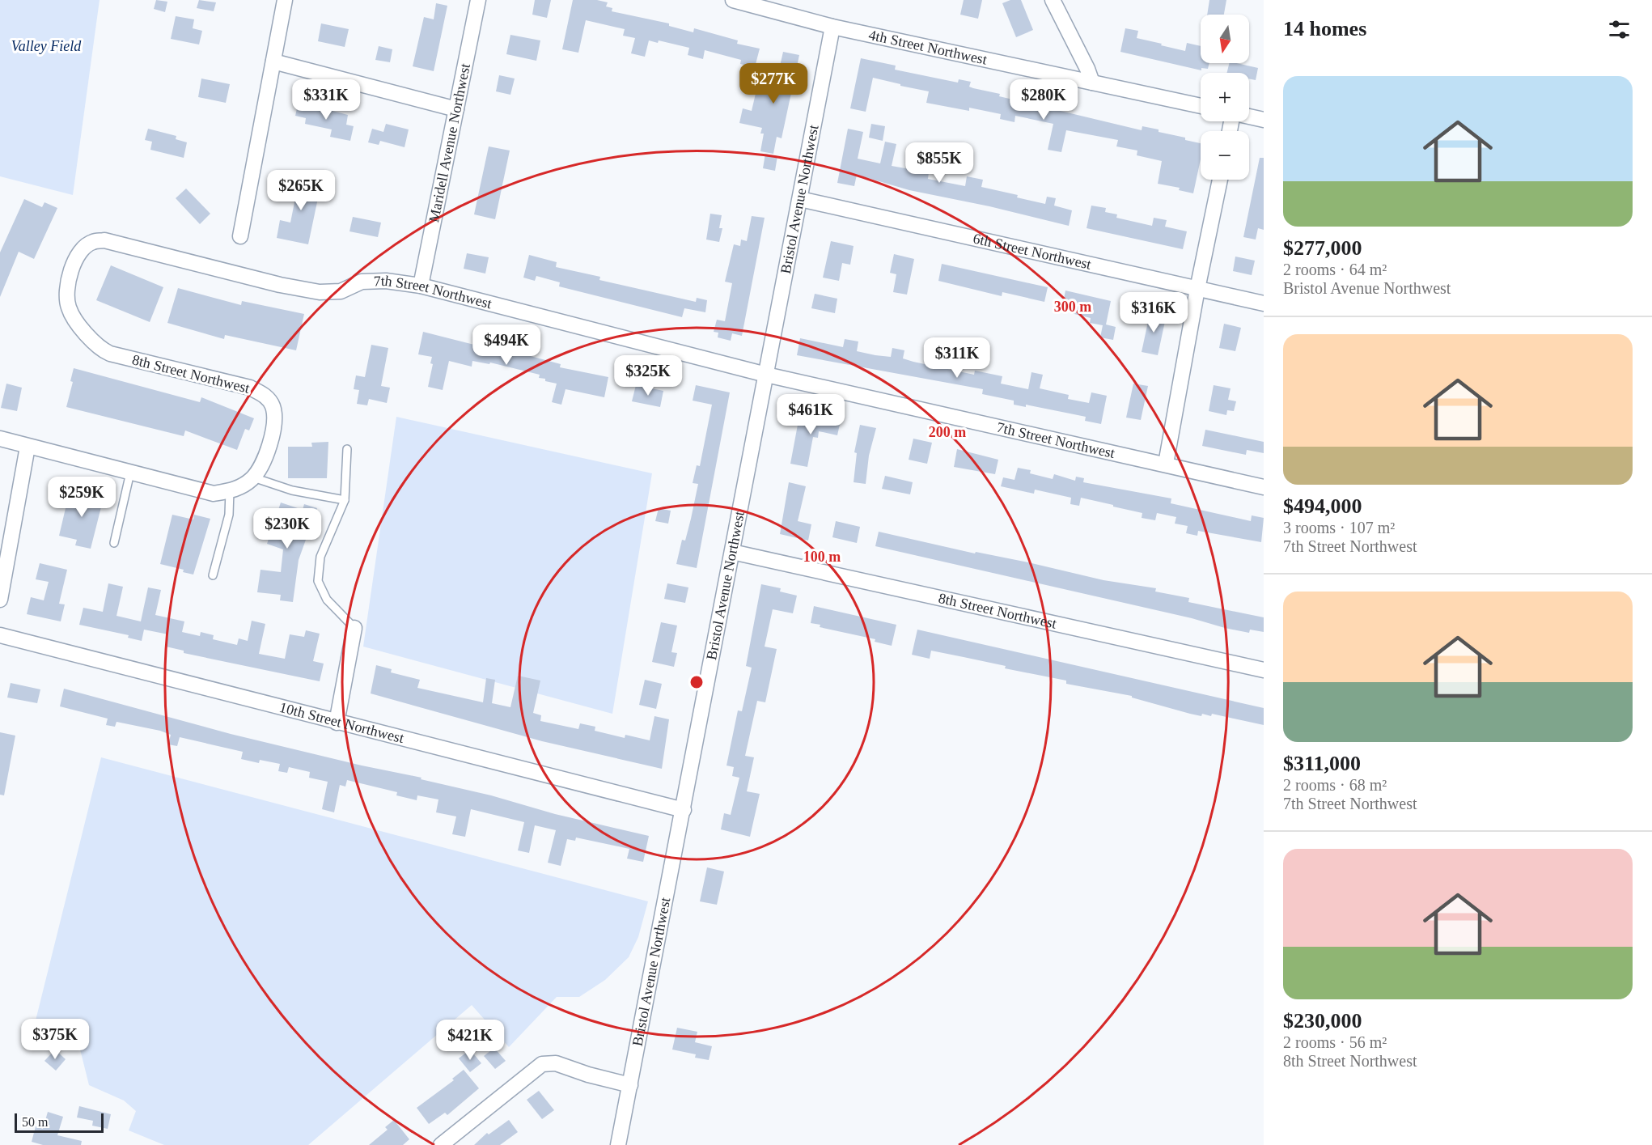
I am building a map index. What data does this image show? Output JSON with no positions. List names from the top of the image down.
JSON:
{
  "streets": {
    "street": [
      "4th Street Northwest",
      "Maridell Avenue Northwest",
      "Bristol Avenue Northwest",
      "6th Street Northwest",
      "7th Street Northwest",
      "8th Street Northwest",
      "10th Street Northwest"
    ]
  },
  "crossings": [
    ["4th Street Northwest", "Bristol Avenue Northwest"],
    ["Maridell Avenue Northwest", "7th Street Northwest"],
    ["Bristol Avenue Northwest", "6th Street Northwest"],
    ["Bristol Avenue Northwest", "7th Street Northwest"],
    ["Bristol Avenue Northwest", "8th Street Northwest"],
    ["Bristol Avenue Northwest", "10th Street Northwest"],
    ["7th Street Northwest", "8th Street Northwest"]
  ],
  "parks": ["Valley Field"],
  "scale_bar": "50 m",
  "north": "bottom",
  "page": {
    "heading": "14 homes",
    "map_buttons": ["+", "−"],
    "list": [
      {
        "name": "$277,000",
        "note": "2 rooms · 64 m² · Bristol Avenue Northwest"
      },
      {
        "name": "$494,000",
        "note": "3 rooms · 107 m² · 7th Street Northwest"
      },
      {
        "name": "$311,000",
        "note": "2 rooms · 68 m² · 7th Street Northwest"
      },
      {
        "name": "$230,000",
        "note": "2 rooms · 56 m² · 8th Street Northwest"
      }
    ],
    "price": [
      "$277K",
      "$331K",
      "$280K",
      "$855K",
      "$265K",
      "$316K",
      "$494K",
      "$311K",
      "$325K",
      "$461K",
      "$259K",
      "$230K",
      "$375K",
      "$421K"
    ],
    "scale": "50 m"
  },
  "rings": ["300 m", "200 m", "100 m"]
}
